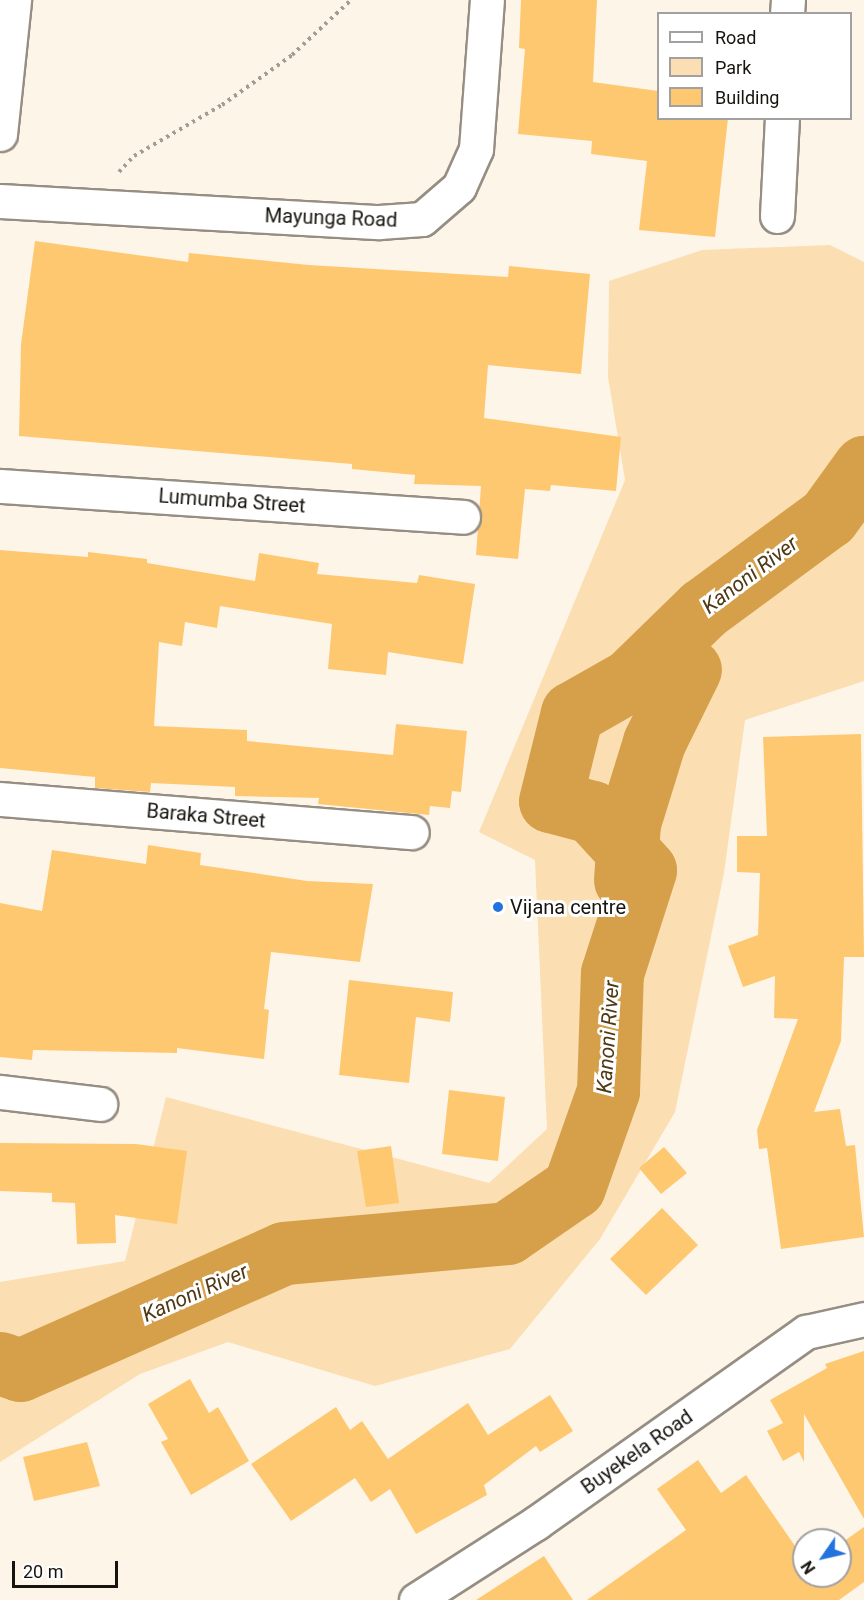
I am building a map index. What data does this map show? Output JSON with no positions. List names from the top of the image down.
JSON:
{
  "streets": {
    "street": [
      "Mayunga Road",
      "Lumumba Street",
      "Baraka Street",
      "Buyekela Road"
    ]
  },
  "water": ["Kanoni River"],
  "places": ["Vijana centre"],
  "legend": ["Road", "Park", "Building"],
  "scale_bar": "20 m",
  "north": "bottom left"
}
